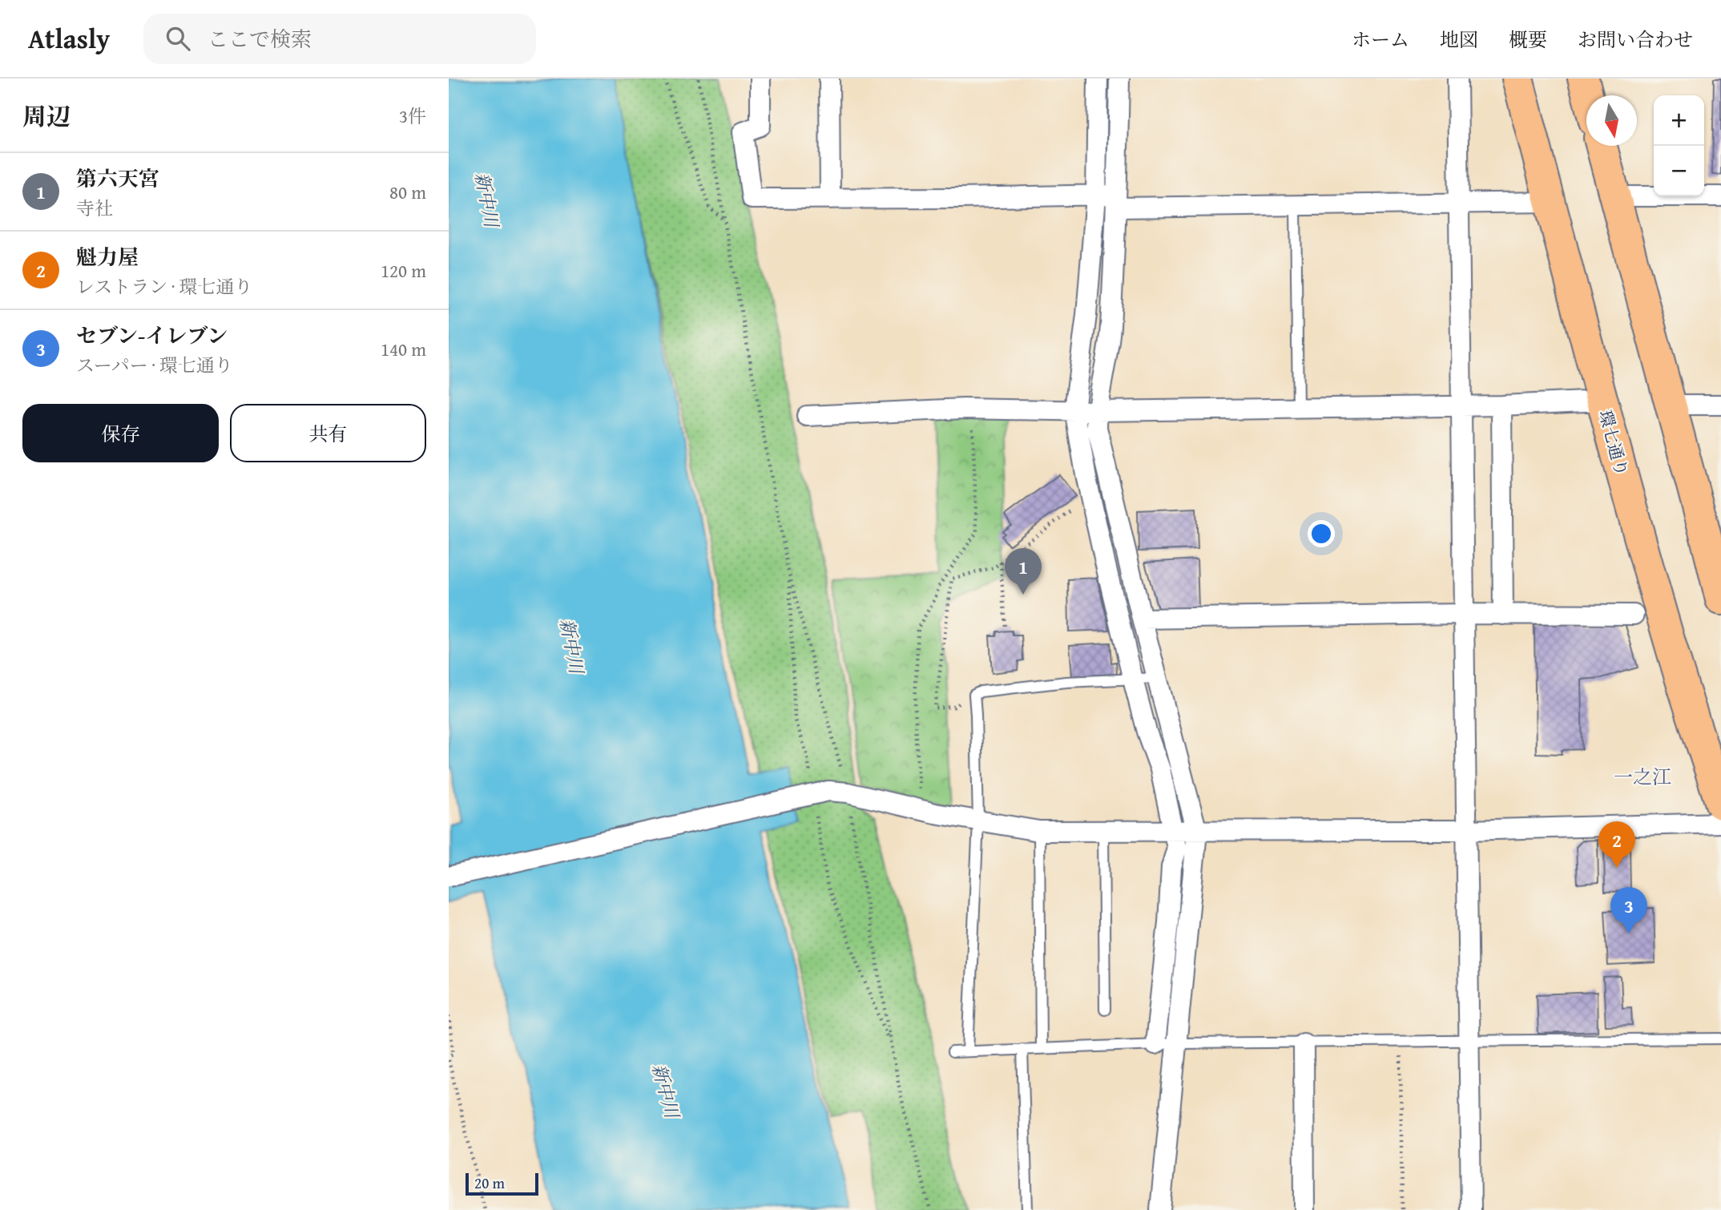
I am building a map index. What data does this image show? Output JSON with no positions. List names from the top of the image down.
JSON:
{
  "streets": {
    "main road": ["環七通り"]
  },
  "districts": ["一之江"],
  "water": ["新中川"],
  "scale_bar": "20 m",
  "north": "bottom",
  "page": {
    "header": "Atlasly",
    "search": "ここで検索",
    "nav": [
      "ホーム",
      "地図",
      "概要",
      "お問い合わせ"
    ],
    "heading": ["周辺", "3件"],
    "map_buttons": ["+", "−"],
    "list": [
      {
        "mark": "1",
        "name": "第六天宮",
        "note": "寺社",
        "value": "80 m"
      },
      {
        "mark": "2",
        "name": "魁力屋",
        "note": "レストラン · 環七通り",
        "value": "120 m"
      },
      {
        "mark": "3",
        "name": "セブン-イレブン",
        "note": "スーパー · 環七通り",
        "value": "140 m"
      }
    ],
    "buttons": ["保存", "共有"],
    "pins": ["1", "2", "3"],
    "scale": "20 m"
  }
}
